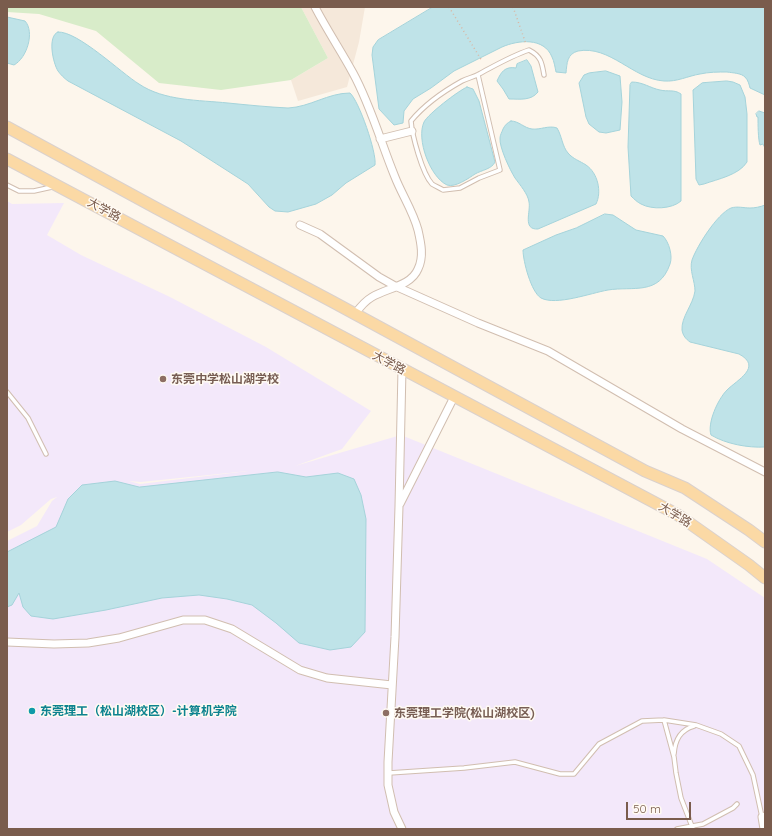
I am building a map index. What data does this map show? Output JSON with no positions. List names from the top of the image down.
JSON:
{
  "streets": {
    "main road": ["大学路"]
  },
  "places": ["东莞中学松山湖学校", "东莞理工（松山湖校区）-计算机学院", "东莞理工学院(松山湖校区)"],
  "scale_bar": "50 m"
}
